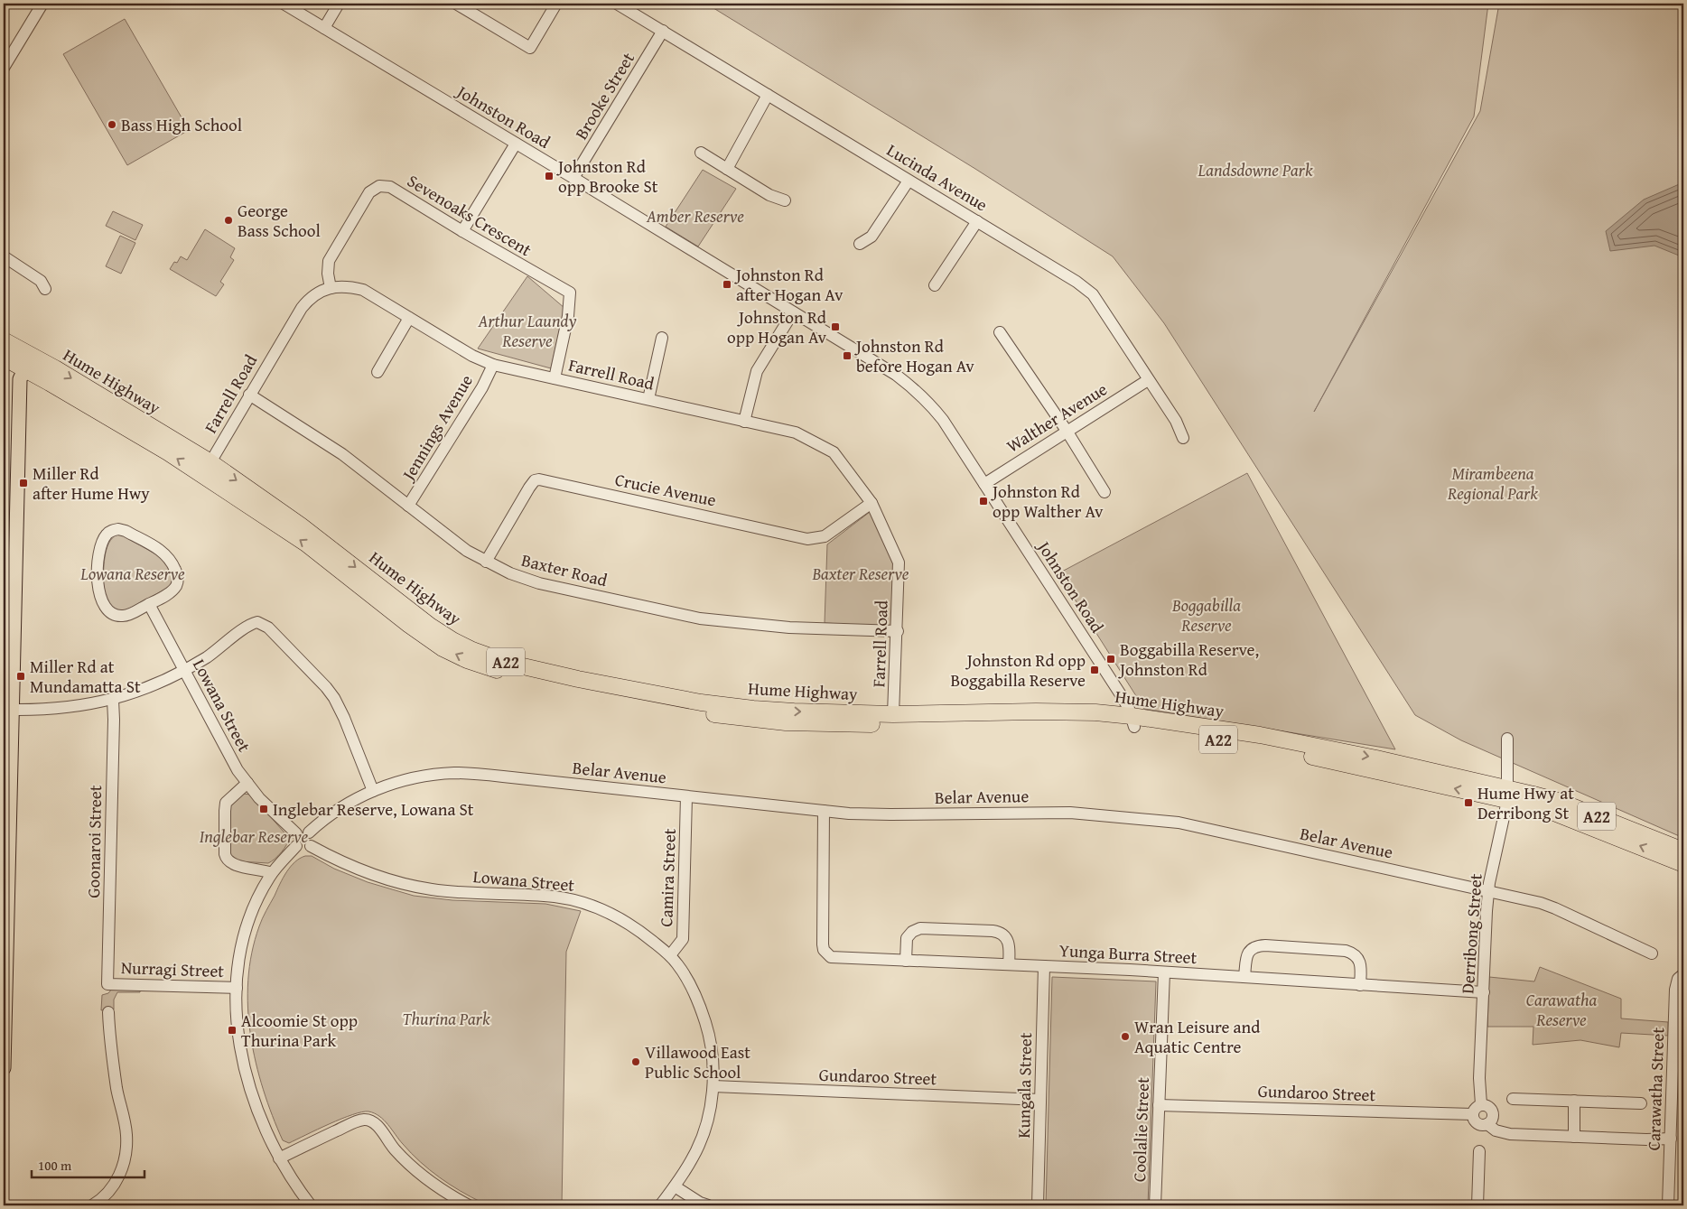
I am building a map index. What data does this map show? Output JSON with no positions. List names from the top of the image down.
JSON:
{
  "streets": {
    "highway": ["Hume Highway", "A22"],
    "street": [
      "Brooke Street",
      "Johnston Road",
      "Lucinda Avenue",
      "Sevenoaks Crescent",
      "Farrell Road",
      "Walther Avenue",
      "Jennings Avenue",
      "Crucie Avenue",
      "Baxter Road",
      "Lowana Street",
      "Belar Avenue",
      "Goonaroi Street",
      "Camira Street",
      "Derribong Street",
      "Yunga Burra Street",
      "Nurragi Street",
      "Gundaroo Street",
      "Kungala Street",
      "Carawatha Street",
      "Coolalie Street"
    ]
  },
  "crossings": [
    ["Brooke Street", "Johnston Road"],
    ["Brooke Street", "Lucinda Avenue"],
    ["Johnston Road", "Hume Highway"],
    ["Johnston Road", "Walther Avenue"],
    ["Lucinda Avenue", "Walther Avenue"],
    ["Sevenoaks Crescent", "Farrell Road"],
    ["Farrell Road", "Hume Highway"],
    ["Farrell Road", "Jennings Avenue"],
    ["Farrell Road", "Crucie Avenue"],
    ["Farrell Road", "Baxter Road"],
    ["Hume Highway", "Derribong Street"],
    ["Jennings Avenue", "Baxter Road"],
    ["Crucie Avenue", "Baxter Road"],
    ["Lowana Street", "Belar Avenue"],
    ["Lowana Street", "Camira Street"],
    ["Lowana Street", "Gundaroo Street"],
    ["Belar Avenue", "Camira Street"],
    ["Belar Avenue", "Derribong Street"],
    ["Belar Avenue", "Yunga Burra Street"],
    ["Goonaroi Street", "Nurragi Street"],
    ["Derribong Street", "Yunga Burra Street"],
    ["Derribong Street", "Gundaroo Street"],
    ["Yunga Burra Street", "Kungala Street"],
    ["Yunga Burra Street", "Coolalie Street"],
    ["Gundaroo Street", "Kungala Street"],
    ["Gundaroo Street", "Coolalie Street"]
  ],
  "parks": [
    "Landsdowne Park",
    "Amber Reserve",
    "Arthur Laundy Reserve",
    "Mirambeena Regional Park",
    "Lowana Reserve",
    "Baxter Reserve",
    "Boggabilla Reserve",
    "Inglebar Reserve",
    "Carawatha Reserve",
    "Thurina Park"
  ],
  "places": {
    "other": [
      "Bass High School",
      "George Bass School",
      "Wran Leisure and Aquatic Centre",
      "Villawood East Public School"
    ],
    "transit": [
      "Johnston Rd opp Brooke St",
      "Johnston Rd after Hogan Av",
      "Johnston Rd opp Hogan Av",
      "Johnston Rd before Hogan Av",
      "Miller Rd after Hume Hwy",
      "Johnston Rd opp Walther Av",
      "Boggabilla Reserve, Johnston Rd",
      "Johnston Rd opp Boggabilla Reserve",
      "Miller Rd at Mundamatta St",
      "Hume Hwy at Derribong St",
      "Inglebar Reserve, Lowana St",
      "Alcoomie St opp Thurina Park"
    ]
  },
  "scale_bar": "100 m"
}
